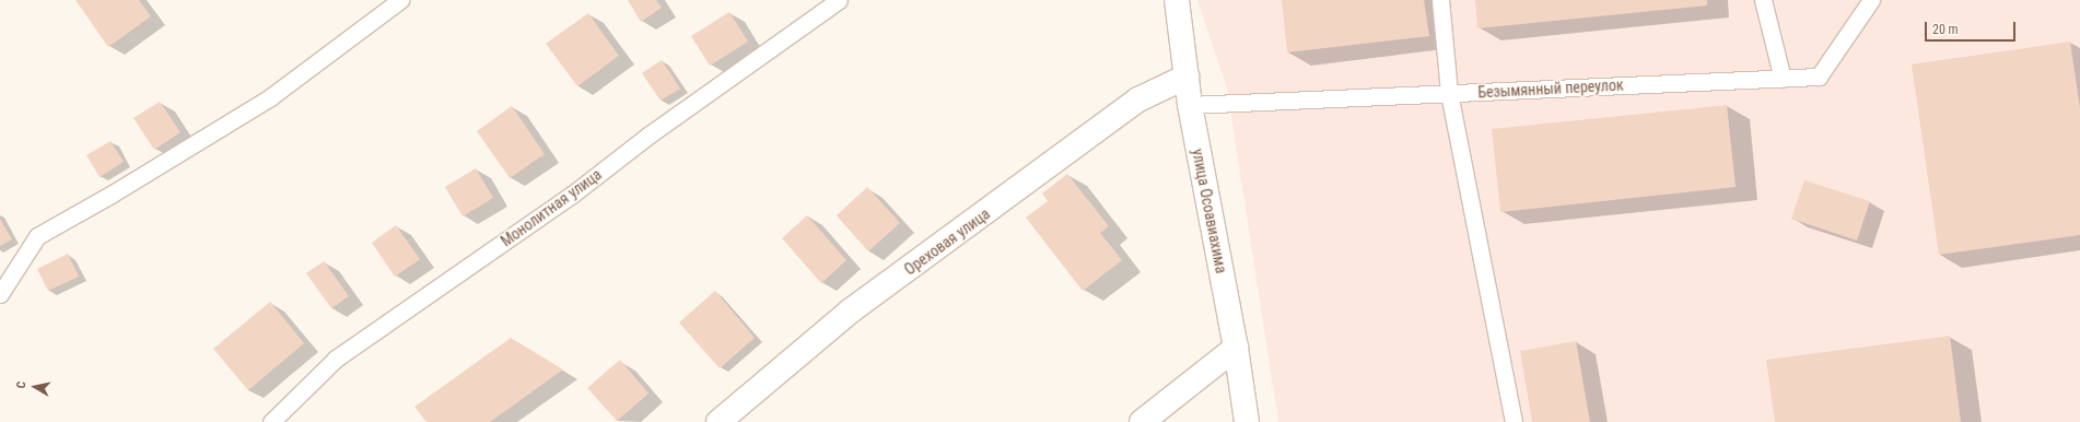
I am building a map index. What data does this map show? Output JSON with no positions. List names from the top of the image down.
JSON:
{
  "streets": {
    "street": ["улица Осоавиахима", "Ореховая улица"],
    "lane": ["Безымянный переулок", "Монолитная улица"]
  },
  "crossings": [
    ["Безымянный переулок", "улица Осоавиахима"],
    ["улица Осоавиахима", "Ореховая улица"]
  ],
  "scale_bar": "20 m",
  "north": "left"
}
